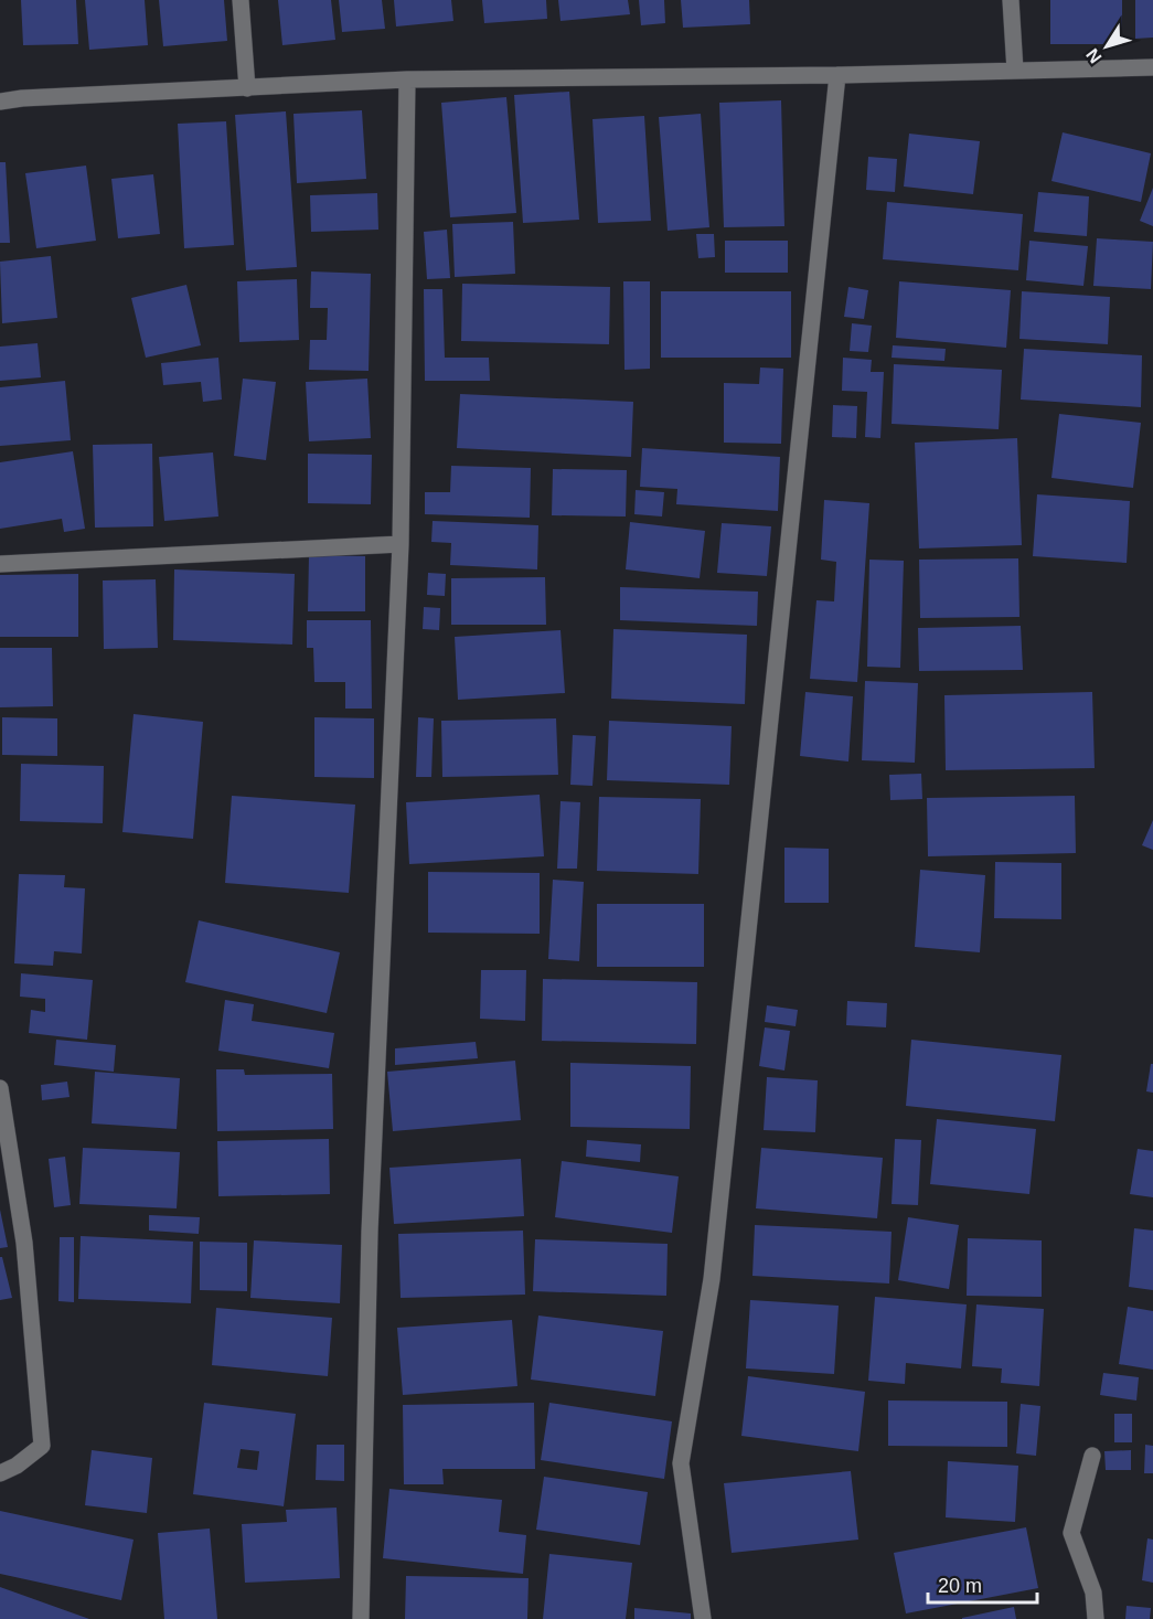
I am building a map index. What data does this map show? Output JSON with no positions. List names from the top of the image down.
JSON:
{
  "scale_bar": "20 m",
  "north": "bottom left"
}
